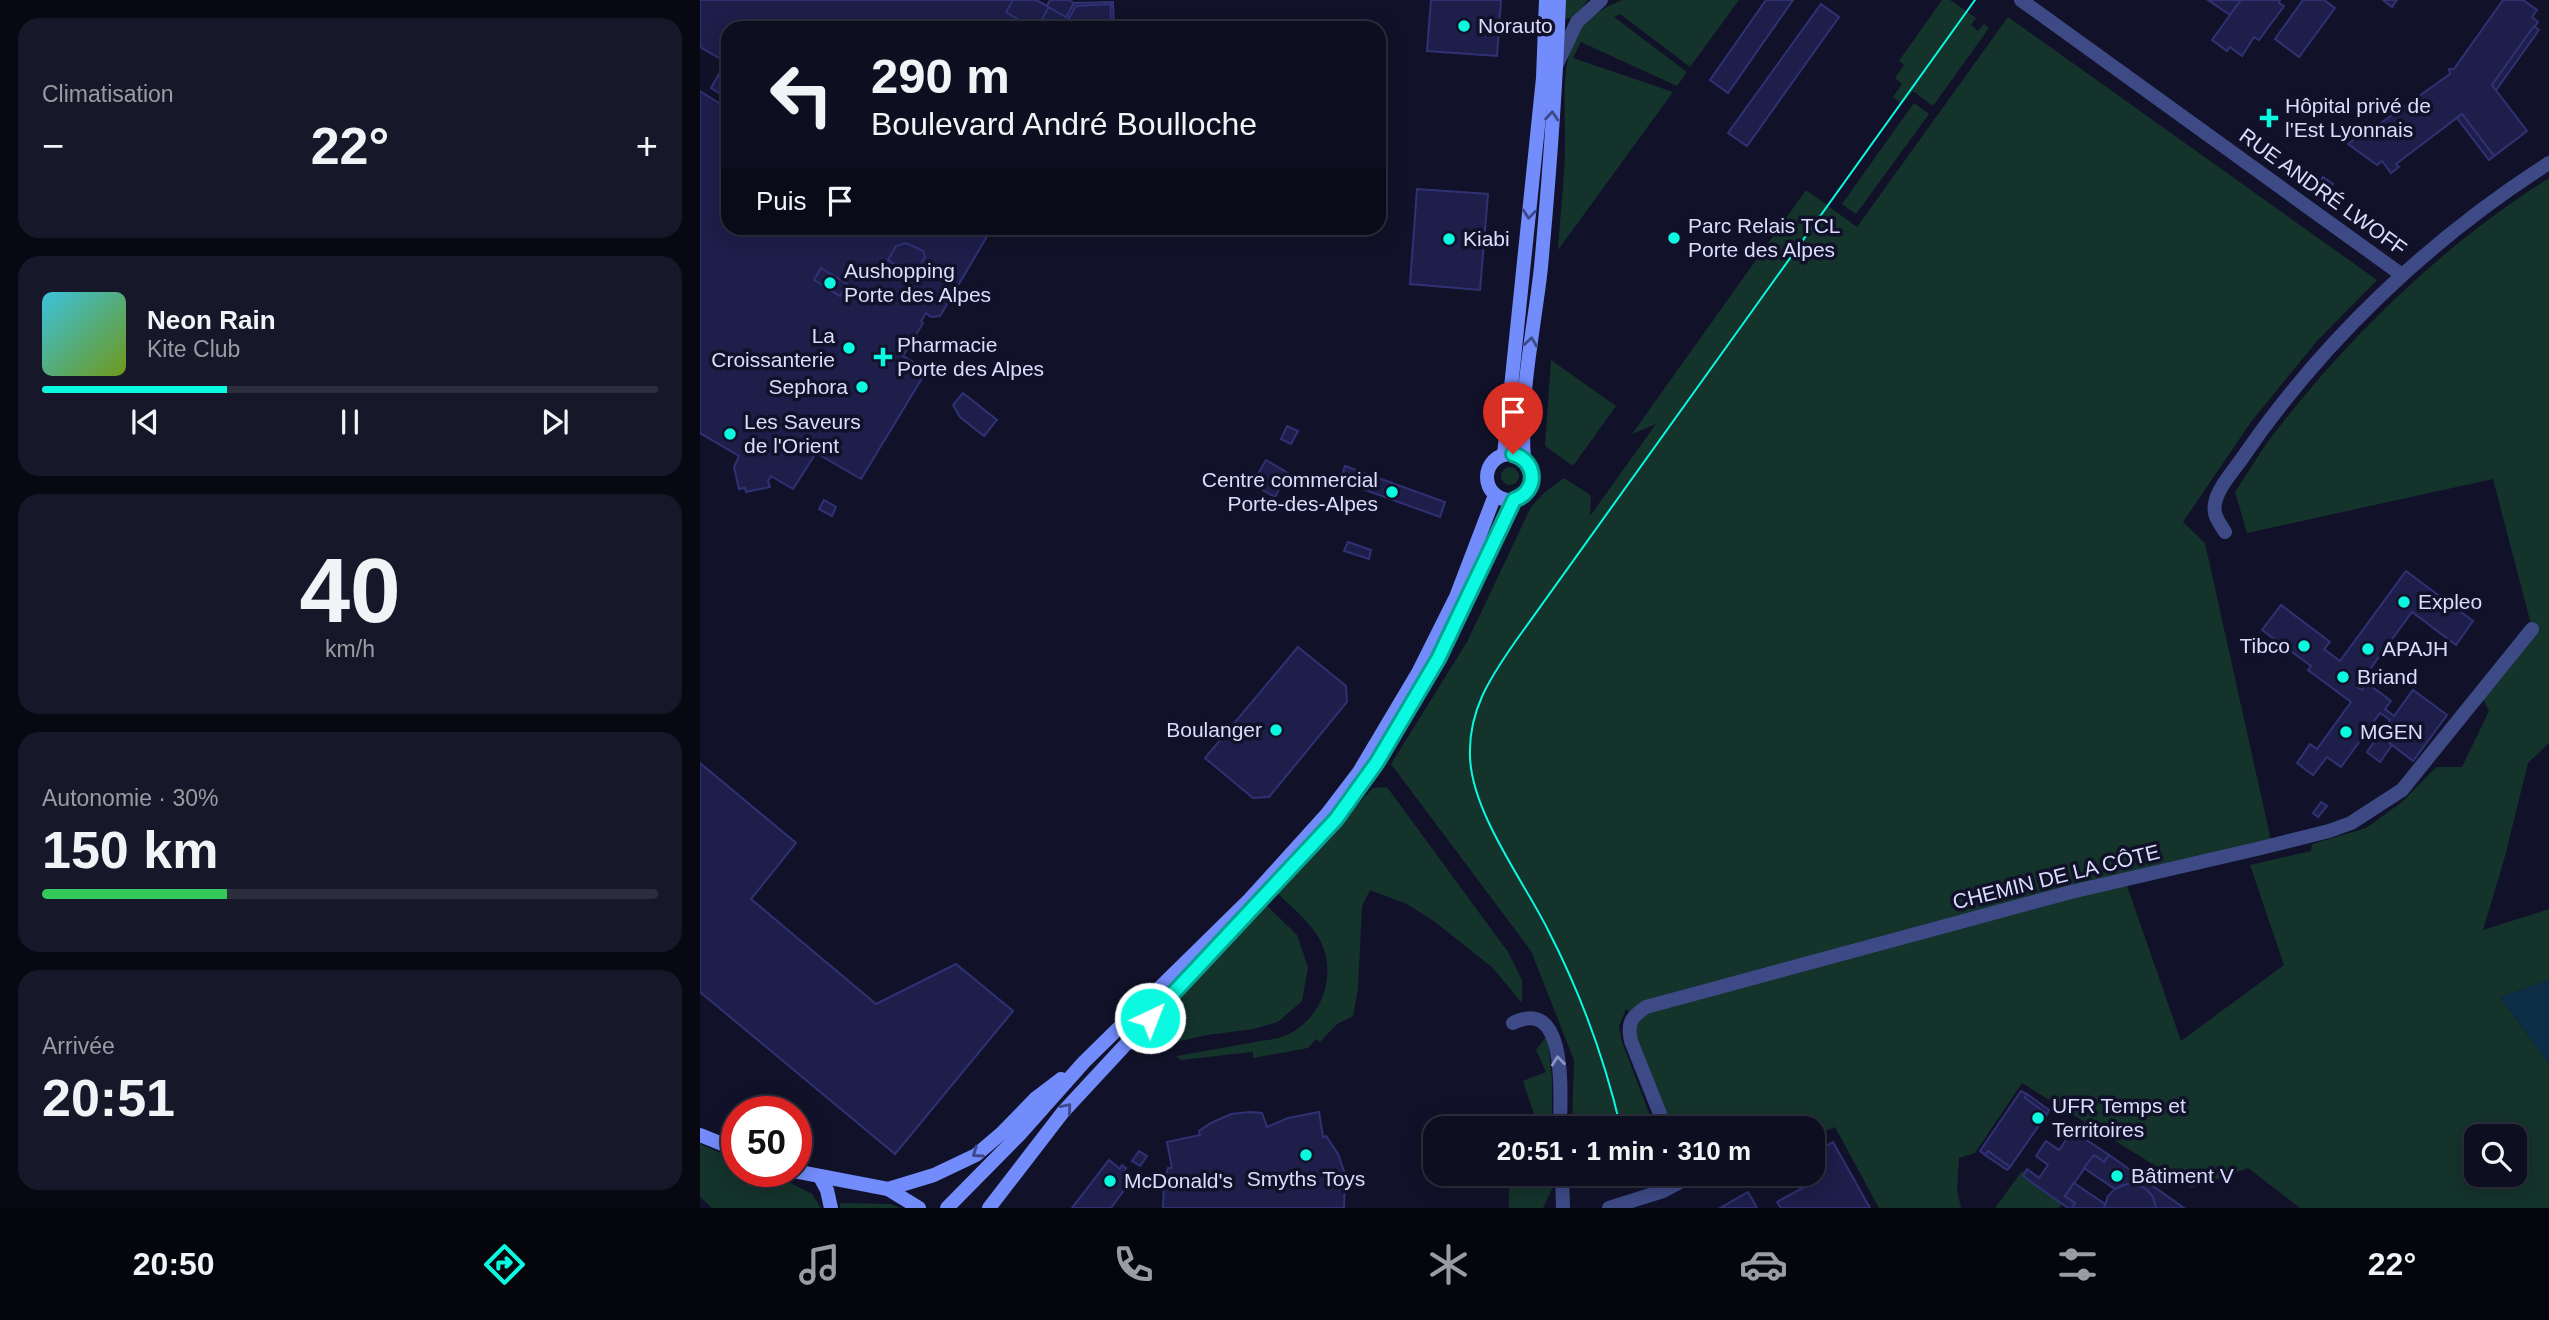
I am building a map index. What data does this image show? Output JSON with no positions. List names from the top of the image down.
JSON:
{
  "streets": {
    "street": ["RUE ANDRÉ LWOFF", "CHEMIN DE LA CÔTE"]
  },
  "places": {
    "other": [
      "Norauto",
      "Parc Relais TCL Porte des Alpes",
      "Kiabi",
      "Aushopping Porte des Alpes",
      "La Croissanterie",
      "Sephora",
      "Les Saveurs de l'Orient",
      "Centre commercial Porte-des-Alpes",
      "Expleo",
      "Tibco",
      "APAJH",
      "Briand",
      "Boulanger",
      "MGEN",
      "UFR Temps et Territoires",
      "Smyths Toys",
      "Bâtiment V",
      "McDonald's"
    ],
    "health": ["Hôpital privé de l'Est Lyonnais", "Pharmacie Porte des Alpes"]
  },
  "page": {
    "tile": [
      "Climatisation",
      ["40", "km/h"],
      ["Autonomie · 30%", "150 km"],
      ["Arrivée", "20:51"]
    ],
    "turn": ["290 m", "Boulevard André Boulloche"],
    "heat": ["−", "22°", "+"],
    "then": "Puis",
    "song": ["Neon Rain", "Kite Club"],
    "limit": "50",
    "trip": "20:51 · 1 min · 310 m",
    "tabs": ["20:50", "22°"]
  }
}
